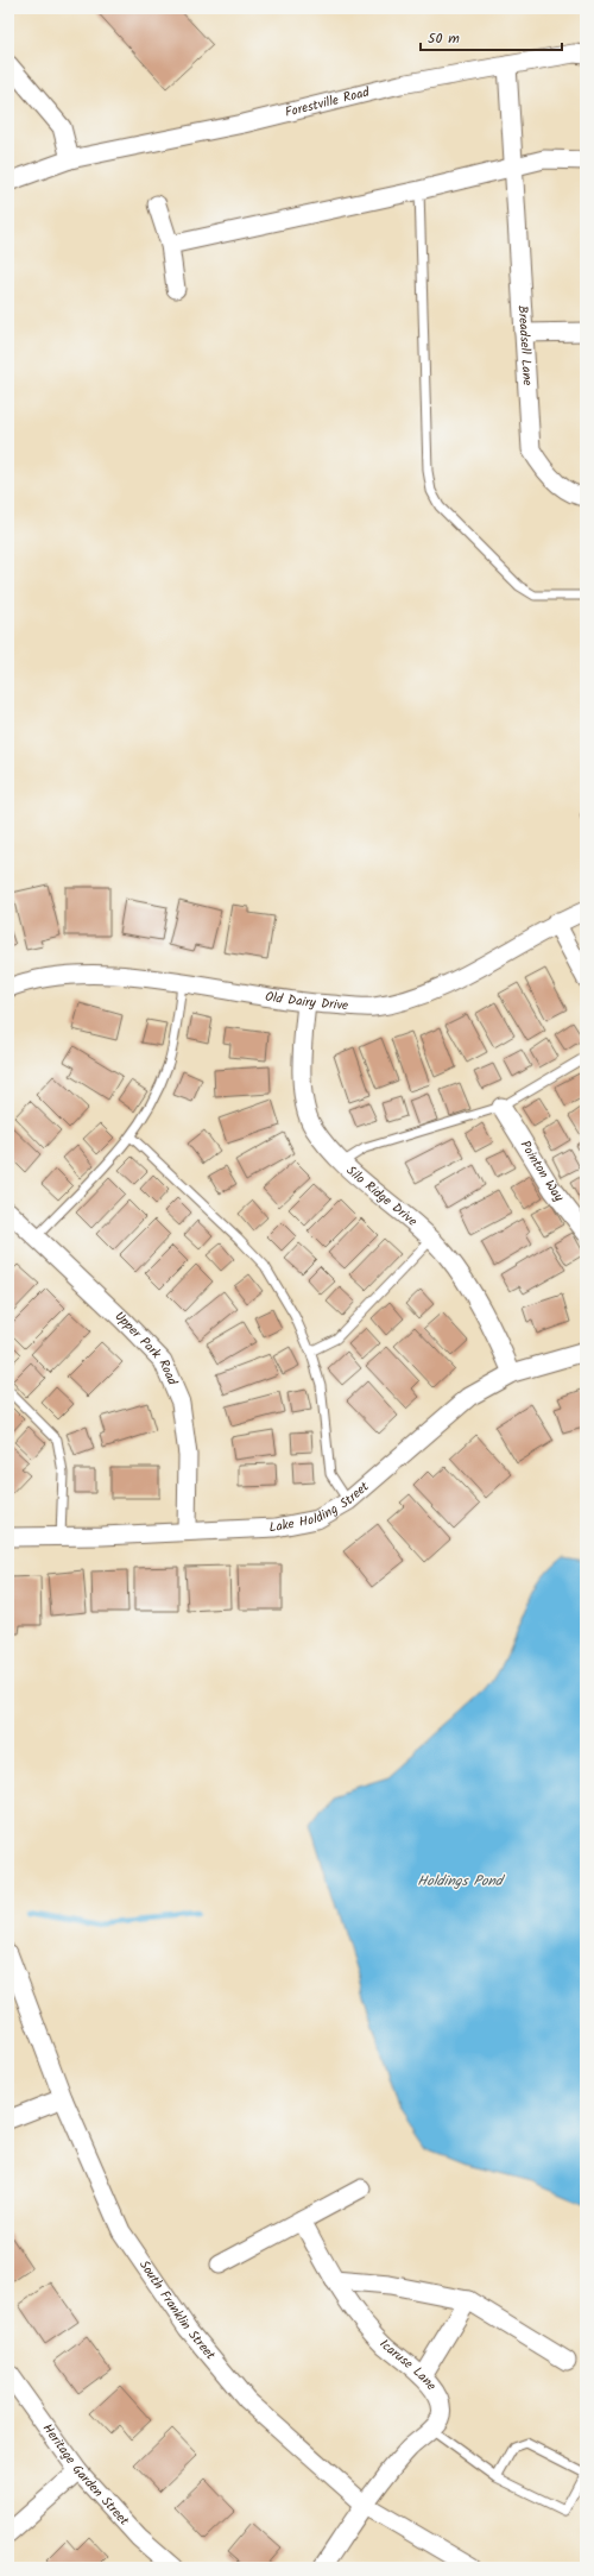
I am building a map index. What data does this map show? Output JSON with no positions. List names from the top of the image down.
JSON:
{
  "streets": {
    "street": [
      "Forestville Road",
      "Breadsell Lane",
      "Old Dairy Drive",
      "Pointon Way",
      "Silo Ridge Drive",
      "Upper Park Road",
      "Lake Holding Street",
      "South Franklin Street",
      "Icaruse Lane",
      "Heritage Garden Street"
    ]
  },
  "crossings": [
    ["Forestville Road", "Breadsell Lane"],
    ["Old Dairy Drive", "Silo Ridge Drive"],
    ["Silo Ridge Drive", "Lake Holding Street"],
    ["Upper Park Road", "Lake Holding Street"],
    ["South Franklin Street", "Icaruse Lane"]
  ],
  "water": ["Holdings Pond"],
  "scale_bar": "50 m"
}
